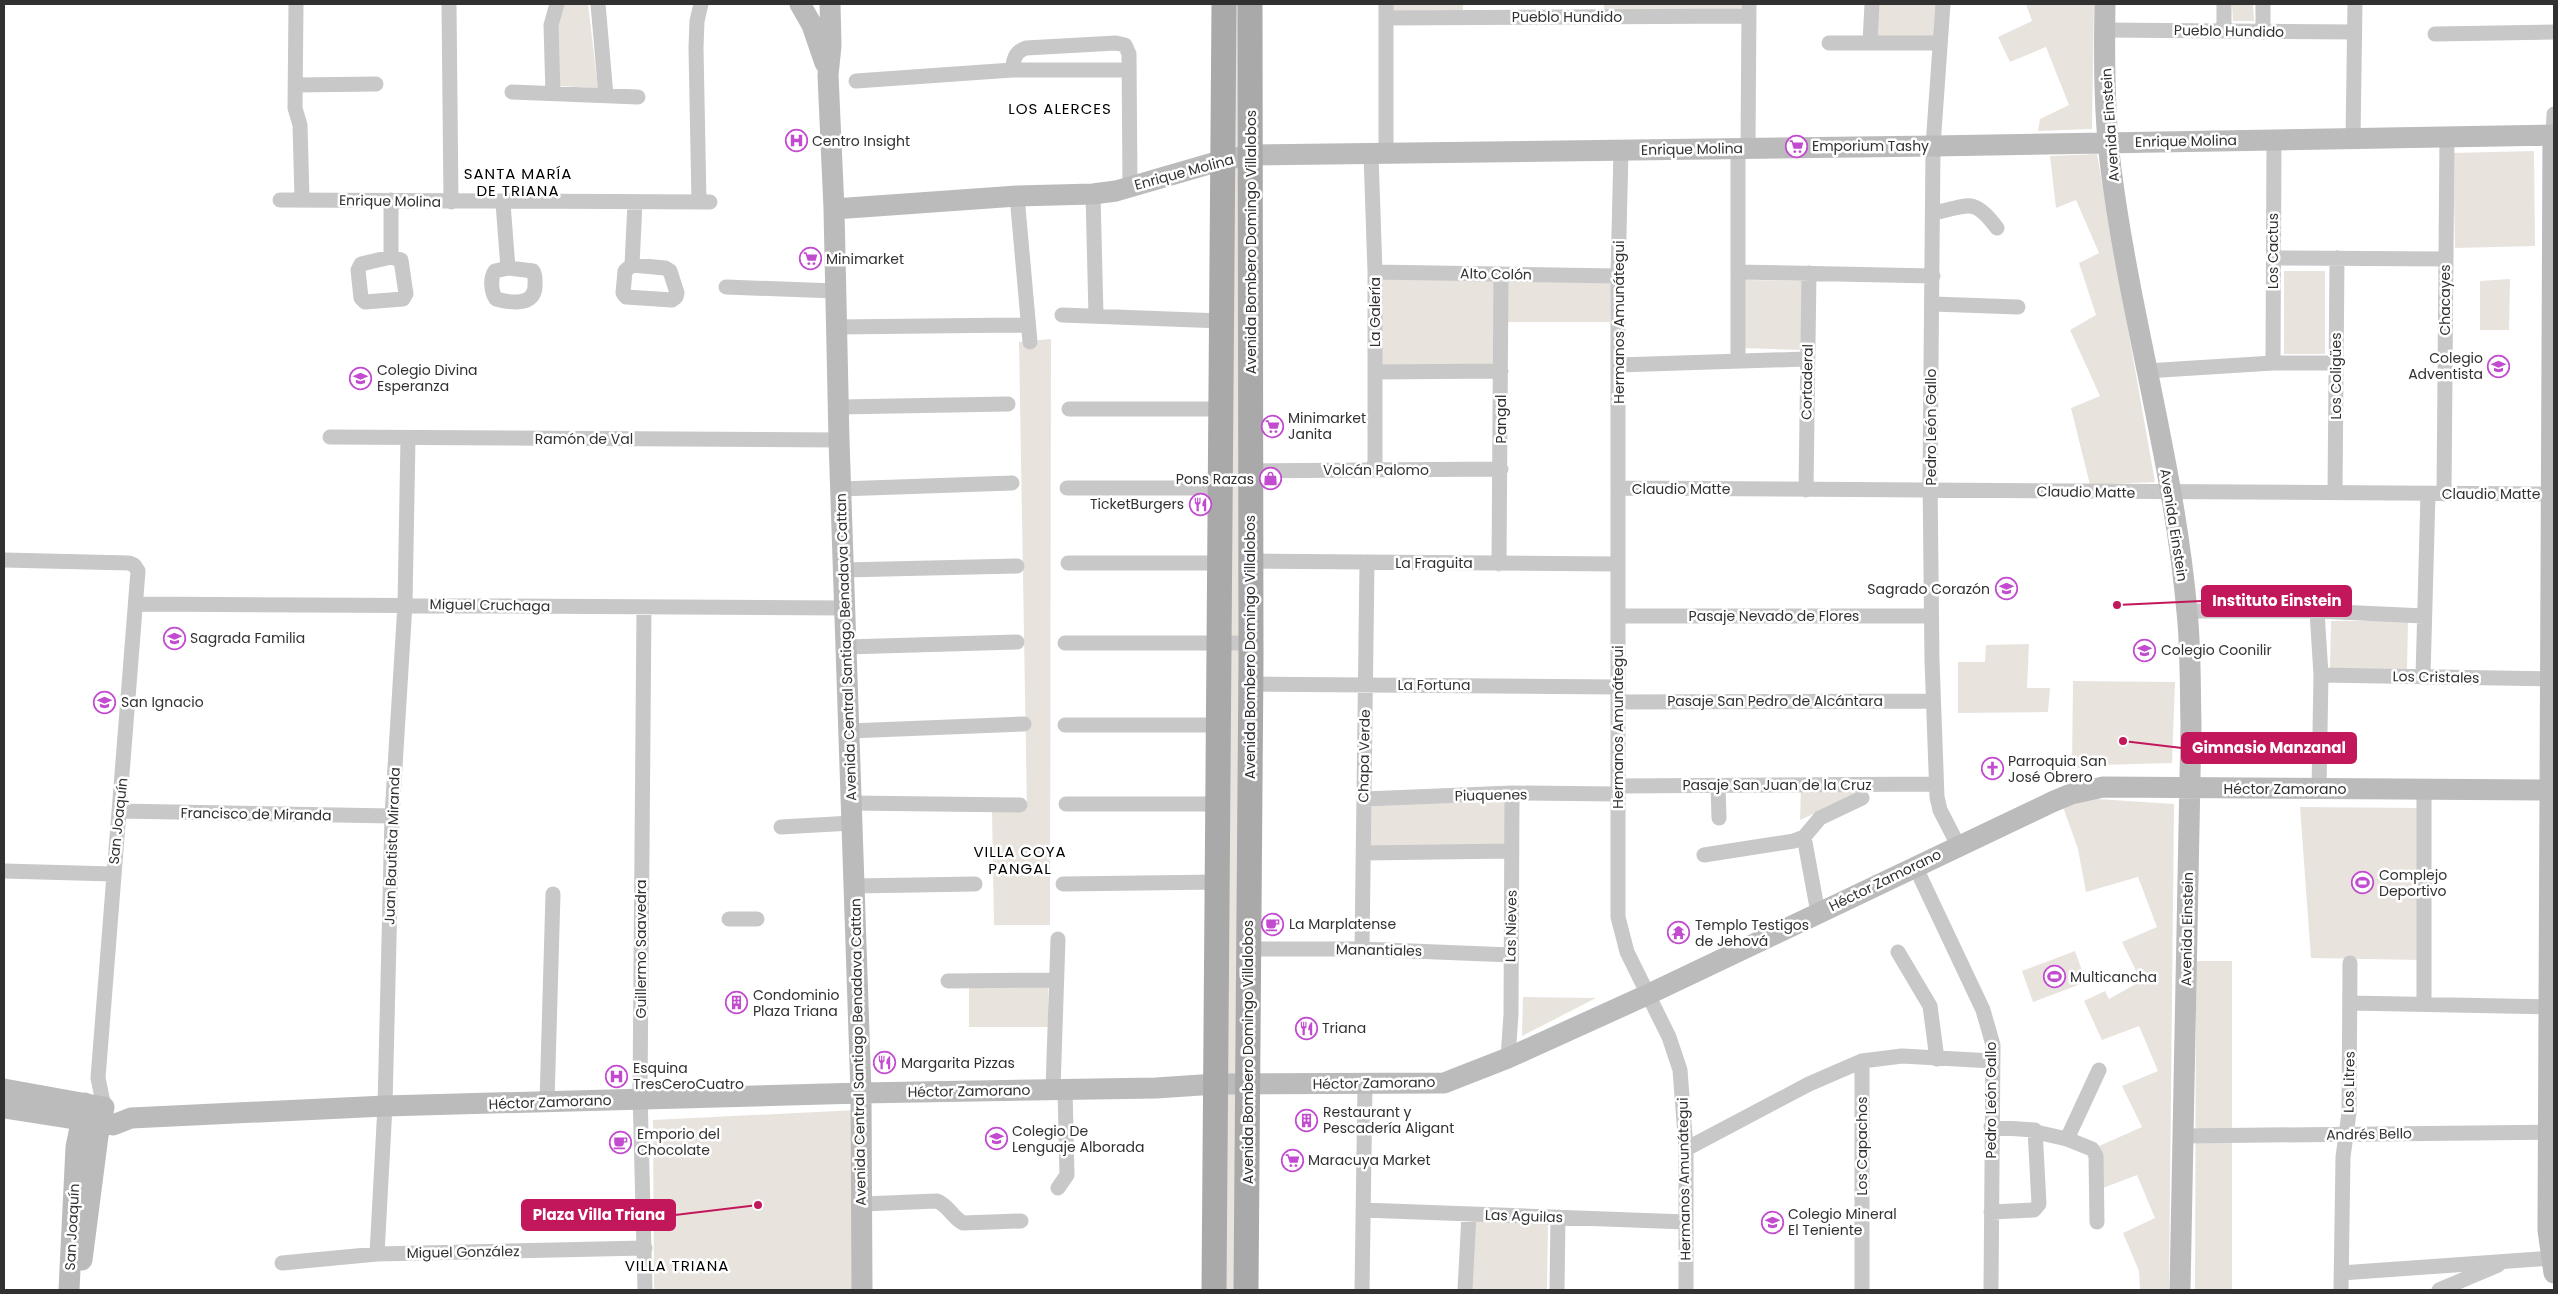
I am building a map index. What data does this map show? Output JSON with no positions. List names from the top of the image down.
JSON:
{
  "streets": {
    "main road": ["Avenida Bombero Domingo Villalobos"],
    "street": [
      "Pueblo Hundido",
      "Avenida Einstein",
      "Enrique Molina",
      "Los Cactus",
      "Alto Colón",
      "Chacayes",
      "La Galería",
      "Hermanos Amunátegui",
      "Los Coligües",
      "Cortaderal",
      "Pangal",
      "Pedro León Gallo",
      "Ramón de Val",
      "Volcán Palomo",
      "Claudio Matte",
      "La Fraguita",
      "Miguel Cruchaga",
      "Pasaje Nevado de Flores",
      "Avenida Central Santiago Benadava Cattan",
      "Los Cristales",
      "La Fortuna",
      "Pasaje San Pedro de Alcántara",
      "Chapa Verde",
      "Pasaje San Juan de la Cruz",
      "Héctor Zamorano",
      "Piuquenes",
      "Francisco de Miranda",
      "San Joaquín",
      "Juan Bautista Miranda",
      "Las Nieves",
      "Guillermo Saavedra",
      "Manantiales",
      "Los Litres",
      "Andrés Bello",
      "Los Capachos",
      "Las Aguilas",
      "Miguel González"
    ]
  },
  "crossings": [
    ["Pueblo Hundido", "Avenida Einstein"],
    ["Pueblo Hundido", "La Galería"],
    ["Avenida Einstein", "Enrique Molina"],
    ["Avenida Einstein", "Claudio Matte"],
    ["Avenida Einstein", "Héctor Zamorano"],
    ["Avenida Einstein", "Andrés Bello"],
    ["Enrique Molina", "Avenida Bombero Domingo Villalobos"],
    ["Enrique Molina", "Los Cactus"],
    ["Enrique Molina", "Chacayes"],
    ["Enrique Molina", "La Galería"],
    ["Enrique Molina", "Hermanos Amunátegui"],
    ["Enrique Molina", "Pedro León Gallo"],
    ["Enrique Molina", "Avenida Central Santiago Benadava Cattan"],
    ["Avenida Bombero Domingo Villalobos", "Volcán Palomo"],
    ["Avenida Bombero Domingo Villalobos", "La Fraguita"],
    ["Avenida Bombero Domingo Villalobos", "La Fortuna"],
    ["Avenida Bombero Domingo Villalobos", "Héctor Zamorano"],
    ["Avenida Bombero Domingo Villalobos", "Manantiales"],
    ["Alto Colón", "La Galería"],
    ["Alto Colón", "Hermanos Amunátegui"],
    ["Alto Colón", "Pangal"],
    ["Chacayes", "Claudio Matte"],
    ["La Galería", "Volcán Palomo"],
    ["Hermanos Amunátegui", "Claudio Matte"],
    ["Hermanos Amunátegui", "La Fraguita"],
    ["Hermanos Amunátegui", "Pasaje Nevado de Flores"],
    ["Hermanos Amunátegui", "La Fortuna"],
    ["Hermanos Amunátegui", "Pasaje San Pedro de Alcántara"],
    ["Hermanos Amunátegui", "Pasaje San Juan de la Cruz"],
    ["Hermanos Amunátegui", "Héctor Zamorano"],
    ["Hermanos Amunátegui", "Piuquenes"],
    ["Hermanos Amunátegui", "Las Aguilas"],
    ["Los Coligües", "Claudio Matte"],
    ["Cortaderal", "Claudio Matte"],
    ["Pangal", "Volcán Palomo"],
    ["Pangal", "La Fraguita"],
    ["Pedro León Gallo", "Claudio Matte"],
    ["Pedro León Gallo", "Pasaje Nevado de Flores"],
    ["Pedro León Gallo", "Pasaje San Pedro de Alcántara"],
    ["Pedro León Gallo", "Pasaje San Juan de la Cruz"],
    ["Pedro León Gallo", "Héctor Zamorano"],
    ["Ramón de Val", "Avenida Central Santiago Benadava Cattan"],
    ["Ramón de Val", "Juan Bautista Miranda"],
    ["La Fraguita", "Chapa Verde"],
    ["Miguel Cruchaga", "Avenida Central Santiago Benadava Cattan"],
    ["Miguel Cruchaga", "San Joaquín"],
    ["Miguel Cruchaga", "Juan Bautista Miranda"],
    ["Miguel Cruchaga", "Guillermo Saavedra"],
    ["Avenida Central Santiago Benadava Cattan", "Héctor Zamorano"],
    ["La Fortuna", "Pasaje San Pedro de Alcántara"],
    ["La Fortuna", "Chapa Verde"],
    ["Chapa Verde", "Piuquenes"],
    ["Chapa Verde", "Manantiales"],
    ["Pasaje San Juan de la Cruz", "Piuquenes"],
    ["Héctor Zamorano", "San Joaquín"],
    ["Héctor Zamorano", "Juan Bautista Miranda"],
    ["Héctor Zamorano", "Las Nieves"],
    ["Héctor Zamorano", "Guillermo Saavedra"],
    ["Piuquenes", "Las Nieves"],
    ["Francisco de Miranda", "San Joaquín"],
    ["Francisco de Miranda", "Juan Bautista Miranda"],
    ["Juan Bautista Miranda", "Miguel González"],
    ["Las Nieves", "Manantiales"],
    ["Guillermo Saavedra", "Miguel González"],
    ["Los Litres", "Andrés Bello"]
  ],
  "districts": [
    "LOS ALERCES",
    "SANTA MARÍA DE TRIANA",
    "VILLA COYA PANGAL",
    "VILLA TRIANA"
  ],
  "places": {
    "hospital": ["Centro Insight", "Esquina TresCeroCuatro"],
    "supermarket": [
      "Emporium Tashy",
      "Minimarket",
      "Minimarket Janita",
      "Maracuya Market"
    ],
    "school or university": [
      "Colegio Adventista",
      "Colegio Divina Esperanza",
      "Sagrado Corazón",
      "Sagrada Familia",
      "Colegio Coonilir",
      "San Ignacio",
      "Colegio De Lenguaje Alborada",
      "Colegio Mineral El Teniente"
    ],
    "shop": ["Pons Razas"],
    "restaurant": ["TicketBurgers", "Triana", "Margarita Pizzas"],
    "other": ["Instituto Einstein", "Gimnasio Manzanal", "Plaza Villa Triana"],
    "church": ["Parroquia San José Obrero"],
    "sports": ["Complejo Deportivo", "Multicancha"],
    "cafe": ["La Marplatense", "Emporio del Chocolate"],
    "temple": ["Templo Testigos de Jehová"],
    "building": ["Condominio Plaza Triana", "Restaurant y Pescadería Aligant"]
  }
}
